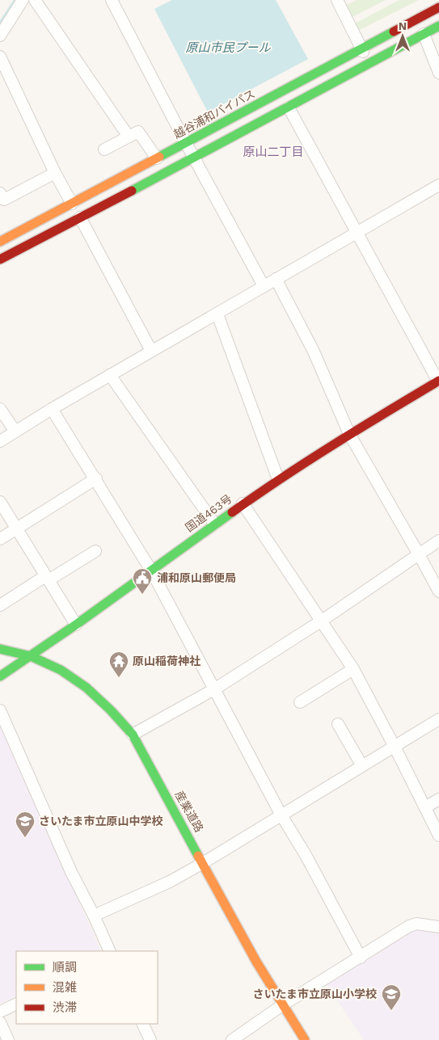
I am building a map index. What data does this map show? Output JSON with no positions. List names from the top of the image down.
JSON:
{
  "streets": {
    "main road": ["越谷浦和バイパス", "国道463号", "産業道路"]
  },
  "crossings": [
    ["国道463号", "産業道路"]
  ],
  "districts": ["原山二丁目"],
  "water": ["原山市民プール"],
  "places": {
    "public building": ["浦和原山郵便局"],
    "temple": ["原山稲荷神社"],
    "school or university": ["さいたま市立原山中学校", "さいたま市立原山小学校"]
  },
  "legend": ["順調", "混雑", "渋滞"],
  "north": "top"
}
